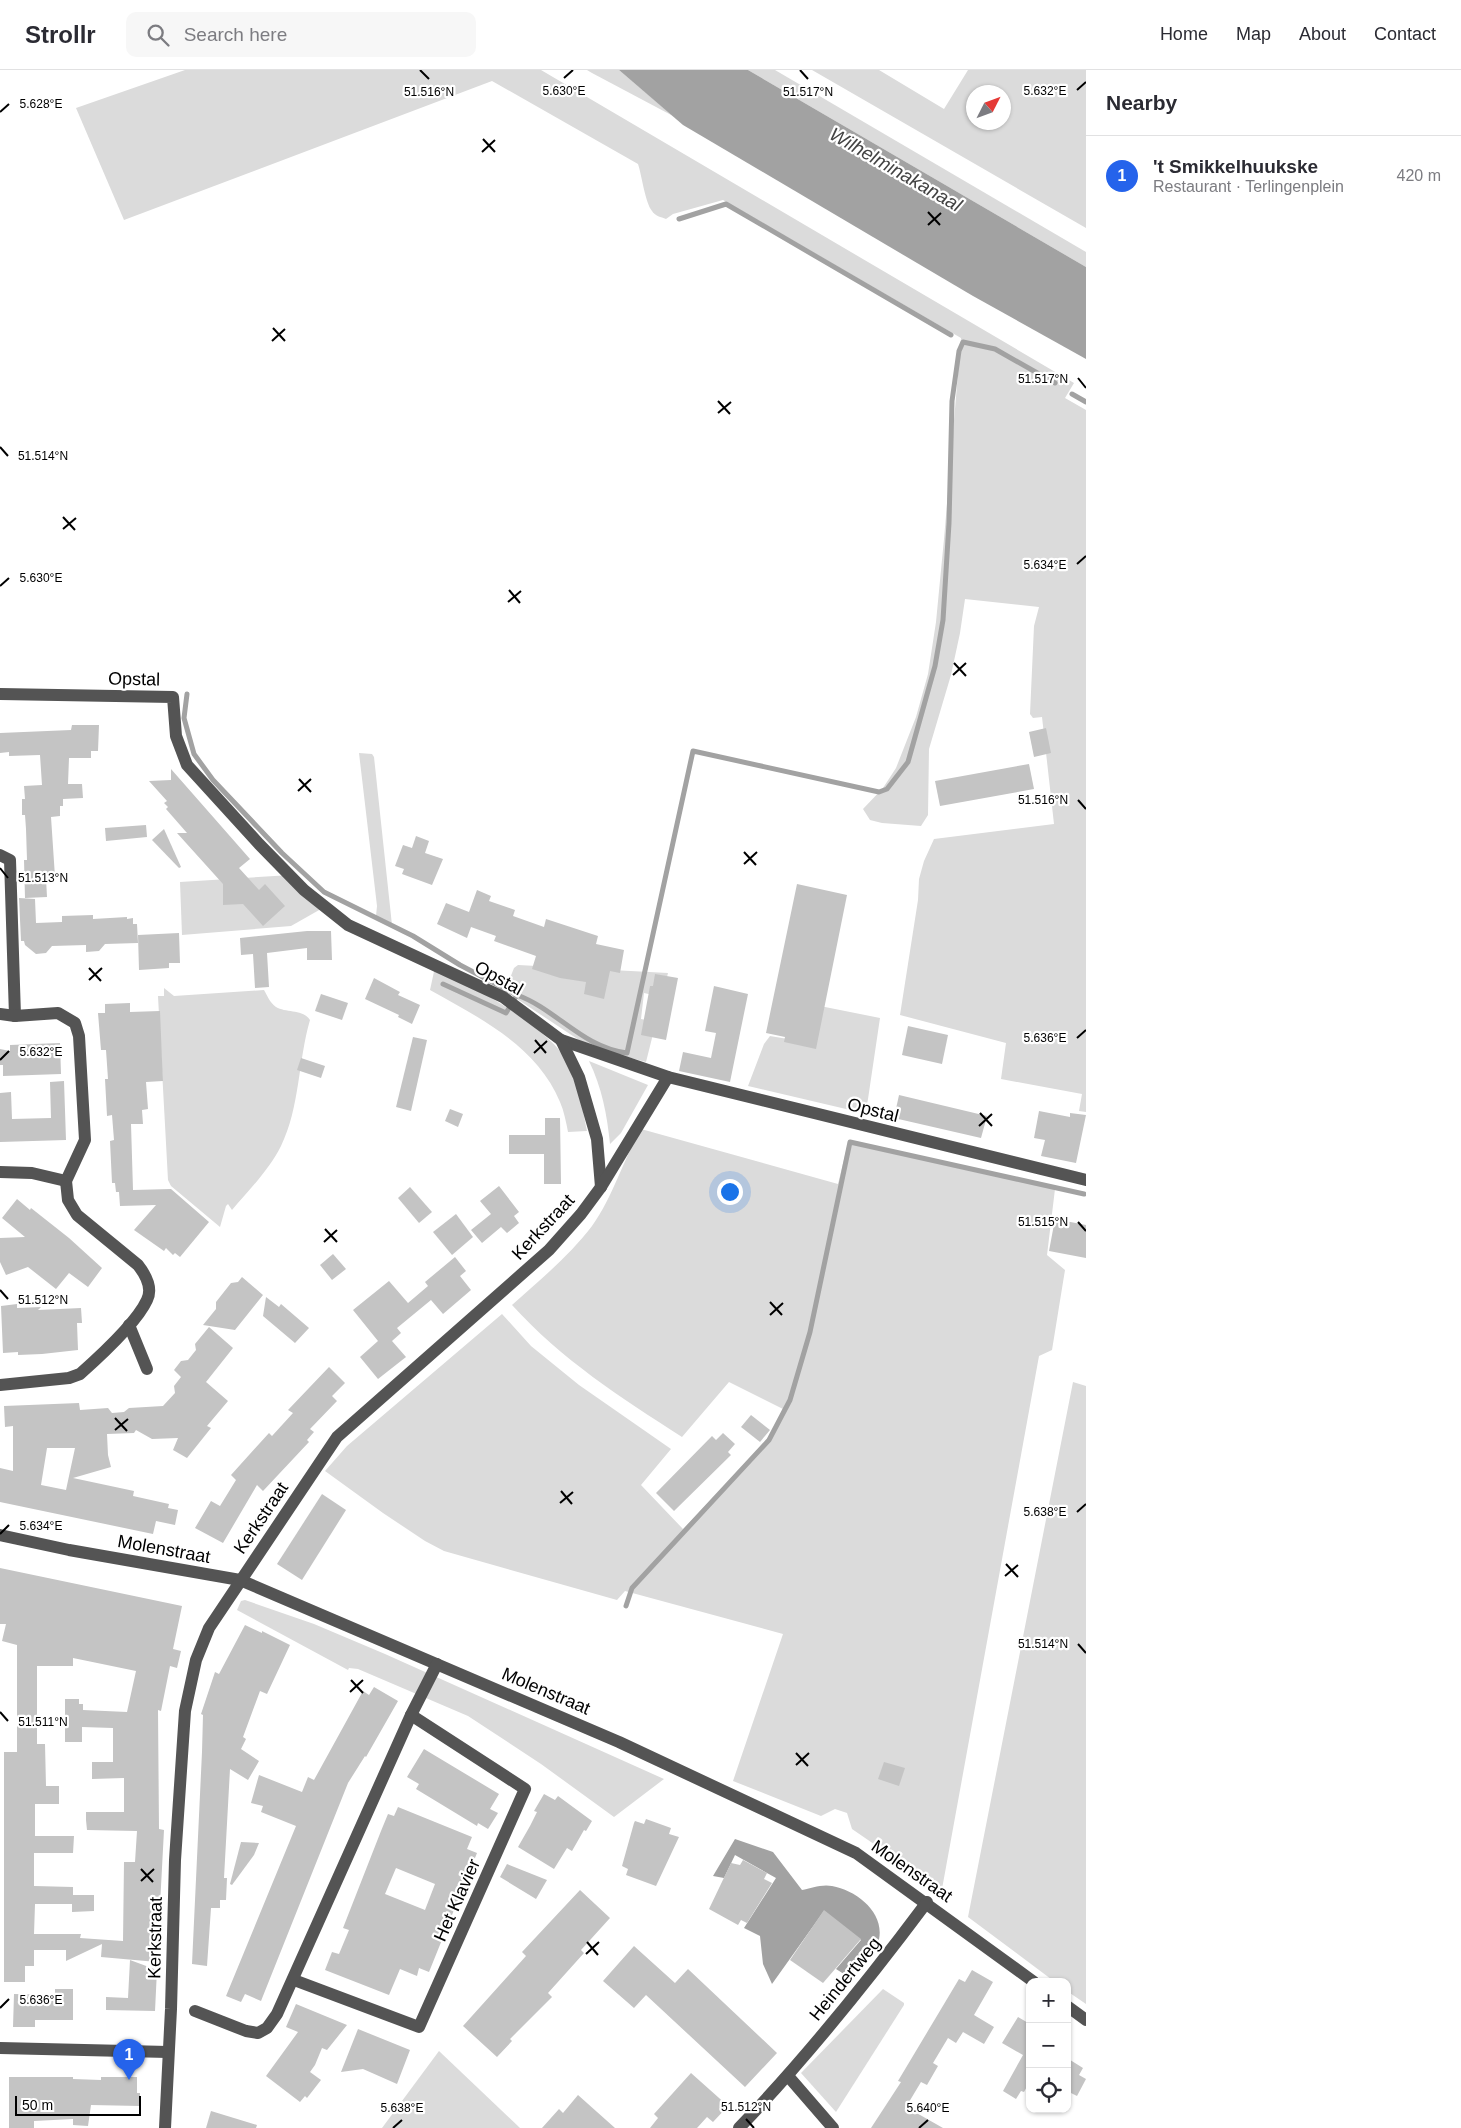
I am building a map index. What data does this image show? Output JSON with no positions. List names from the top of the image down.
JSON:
{
  "streets": {
    "street": [
      "Opstal",
      "Kerkstraat",
      "Molenstraat",
      "Het Klavier",
      "Heindertweg"
    ]
  },
  "crossings": [
    ["Opstal", "Kerkstraat"],
    ["Kerkstraat", "Molenstraat"],
    ["Molenstraat", "Heindertweg"]
  ],
  "water": ["Wilhelminakanaal"],
  "scale_bar": "50 m",
  "north": "top right",
  "page": {
    "header": "Strollr",
    "search": "Search here",
    "nav": [
      "Home",
      "Map",
      "About",
      "Contact"
    ],
    "heading": "Nearby",
    "list": [
      {
        "mark": "1",
        "name": "'t Smikkelhuukske",
        "note": "Restaurant · Terlingenplein",
        "value": "420 m"
      }
    ],
    "map_buttons": ["+", "−"],
    "pins": "1",
    "scale": "50 m"
  },
  "coordinates": [
    "5.632°E",
    "5.630°E",
    "51.516°N",
    "51.517°N",
    "5.628°E",
    "51.514°N",
    "5.634°E",
    "51.513°N",
    "5.636°E",
    "51.515°N",
    "51.512°N",
    "5.638°E",
    "51.511°N",
    "5.640°E"
  ]
}
